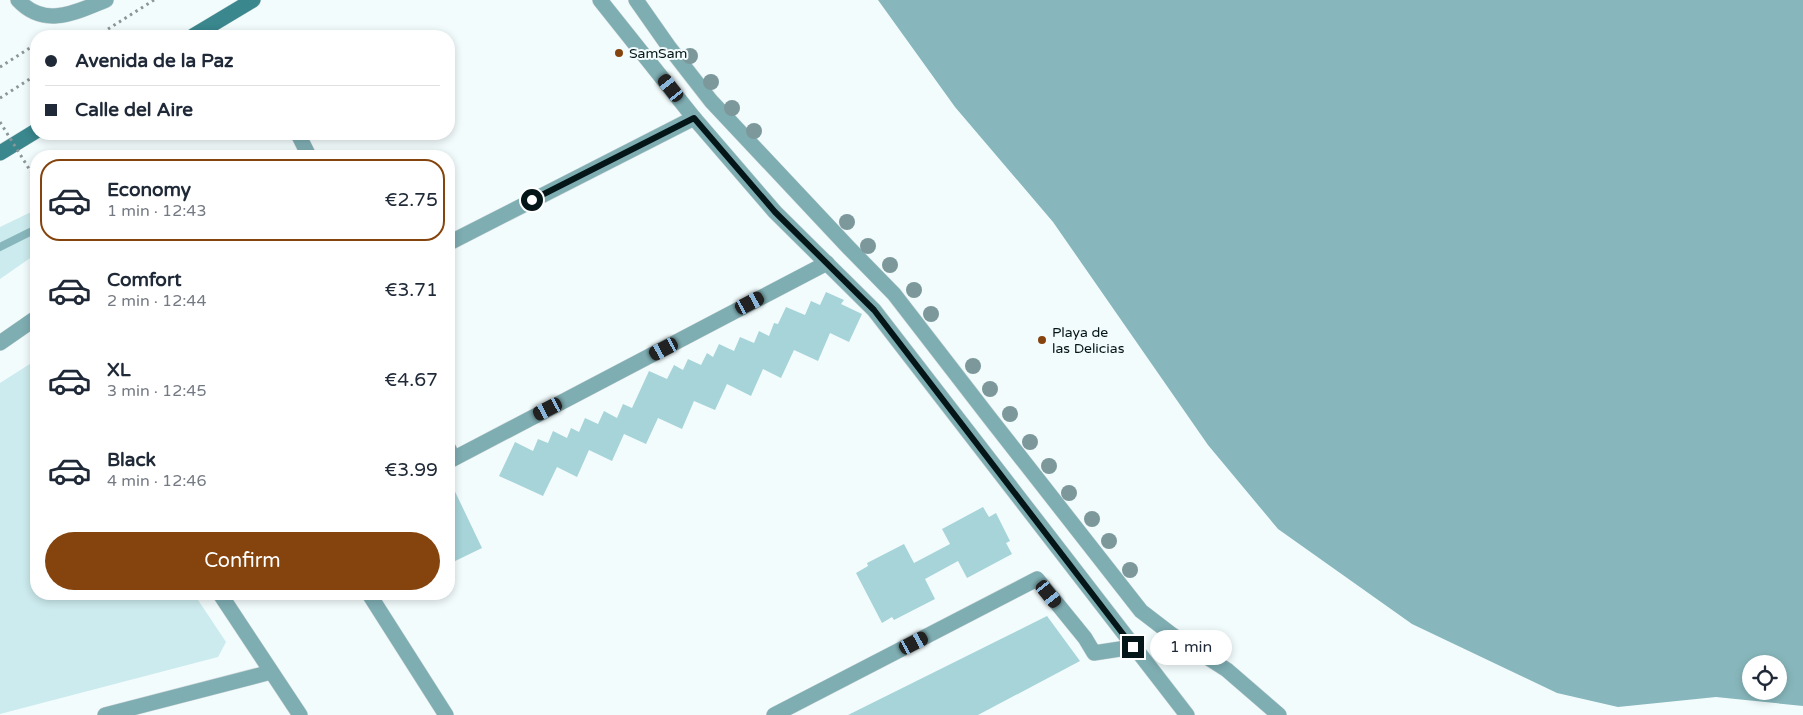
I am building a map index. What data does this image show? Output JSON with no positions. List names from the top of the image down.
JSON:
{
  "places": ["SamSam", "Playa de las Delicias"],
  "page": {
    "banner": ["Avenida de la Paz", "Calle del Aire"],
    "list": [
      {
        "name": "Economy",
        "note": "1 min · 12:43",
        "value": "€2.75"
      },
      {
        "name": "Comfort",
        "note": "2 min · 12:44",
        "value": "€3.71"
      },
      {
        "name": "XL",
        "note": "3 min · 12:45",
        "value": "€4.67"
      },
      {
        "name": "Black",
        "note": "4 min · 12:46",
        "value": "€3.99"
      }
    ],
    "buttons": "Confirm",
    "bubble": "1 min"
  }
}
